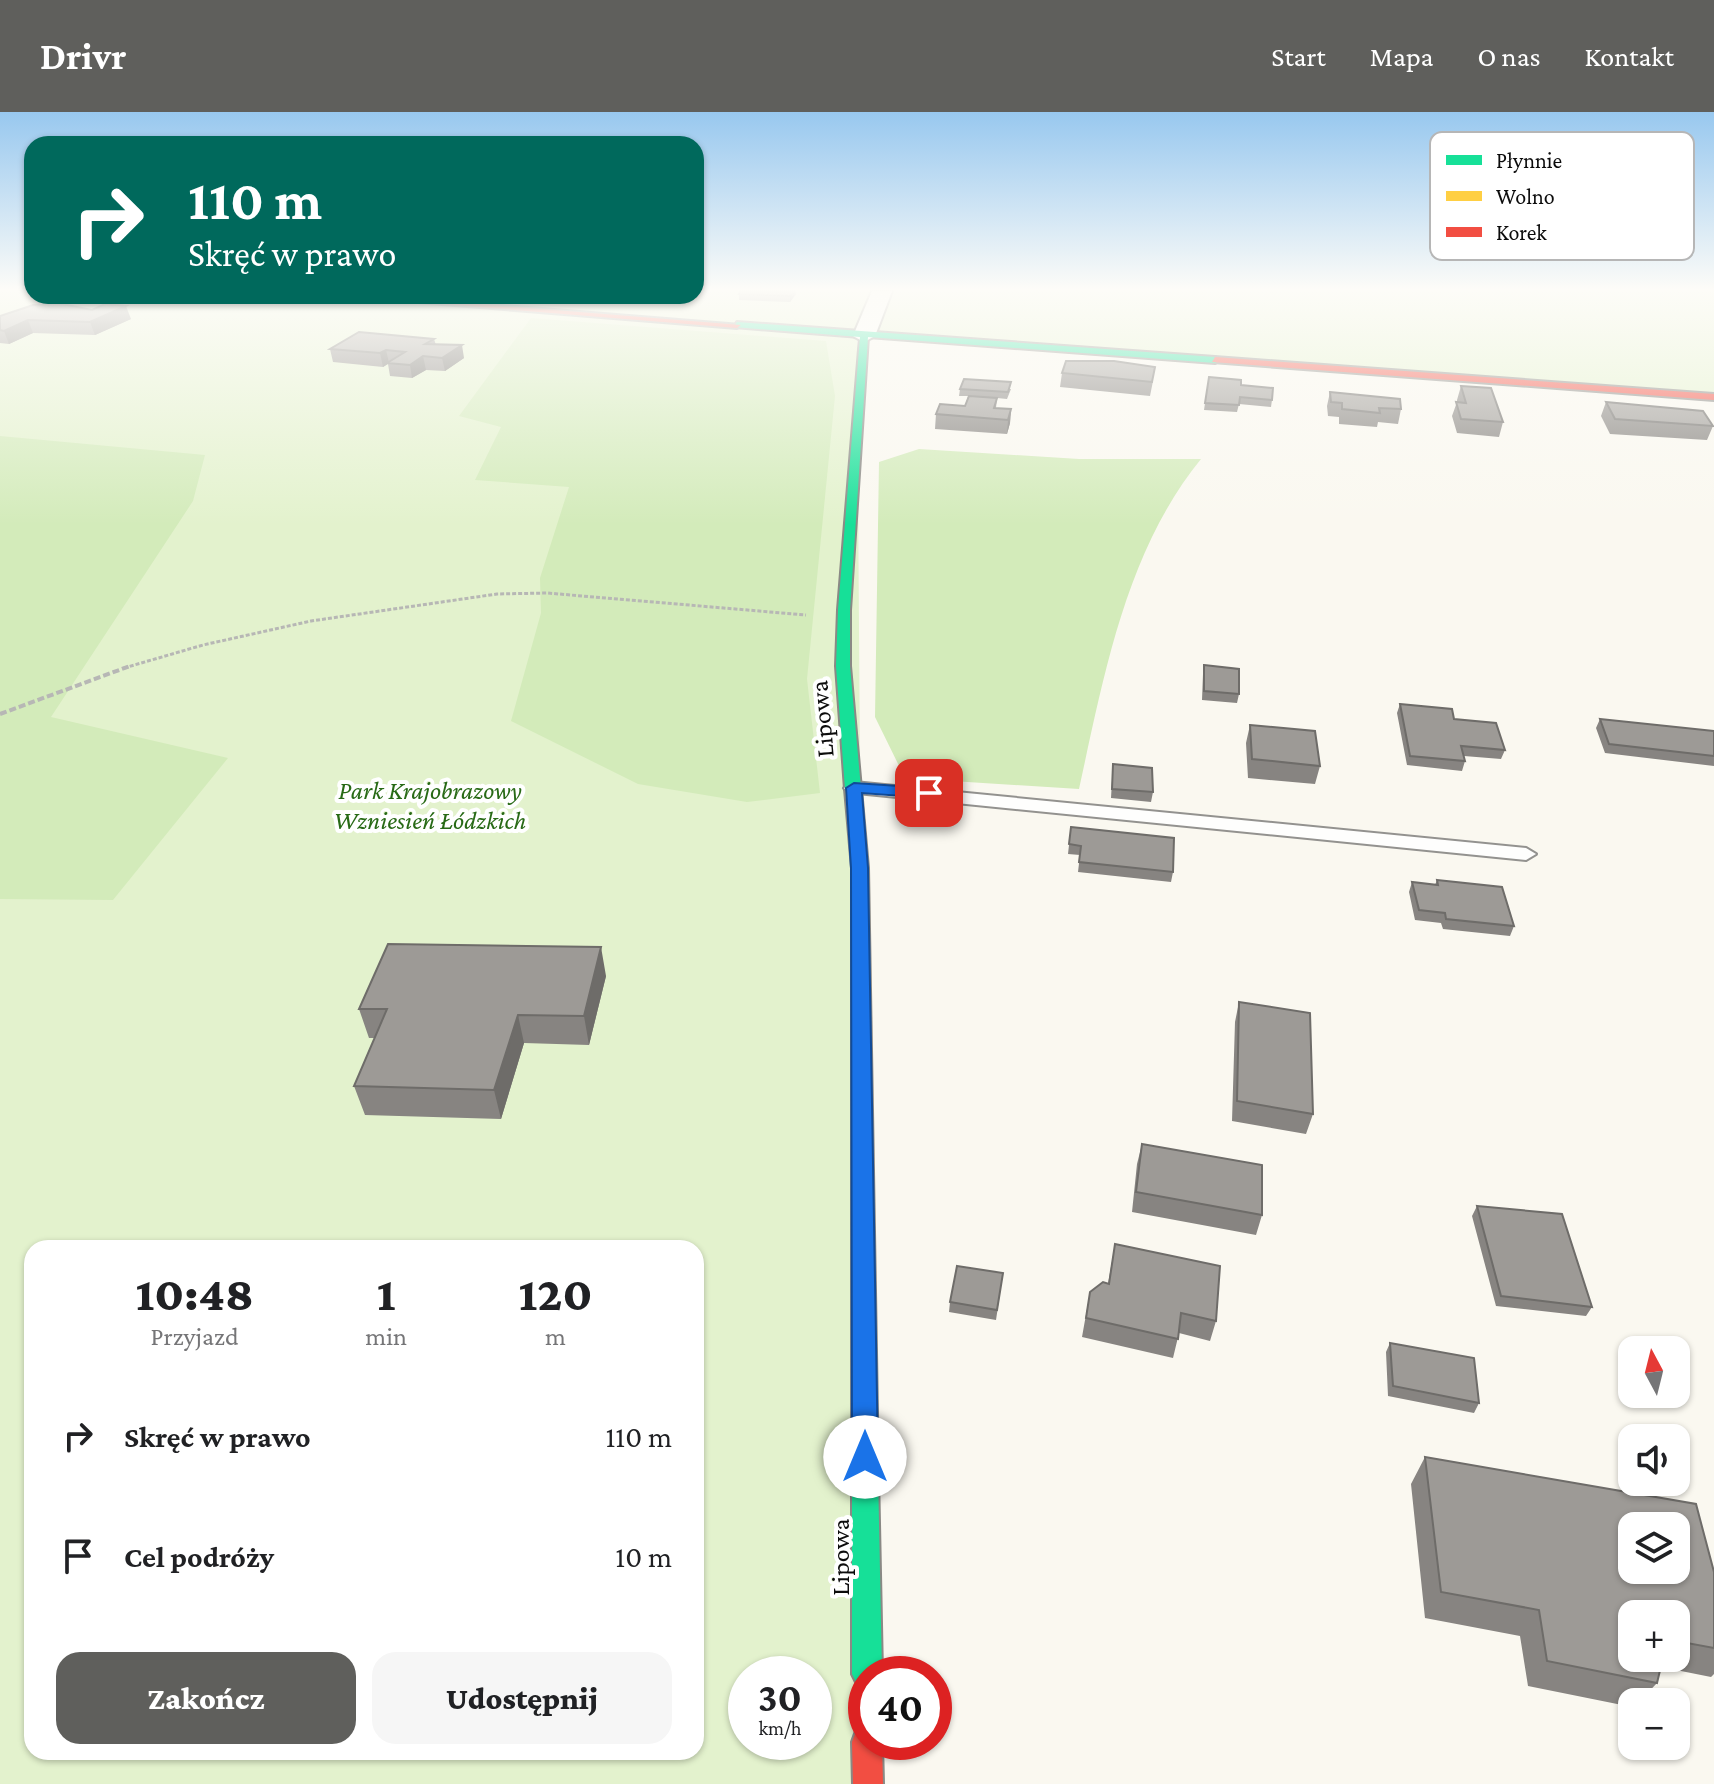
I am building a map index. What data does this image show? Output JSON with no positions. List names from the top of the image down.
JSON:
{
  "streets": {
    "street": ["Lipowa"]
  },
  "parks": ["Park Krajobrazowy Wzniesień Łódzkich"],
  "legend": ["Płynnie", "Wolno", "Korek"],
  "north": "top",
  "page": {
    "header": "Drivr",
    "nav": [
      "Start",
      "Mapa",
      "O nas",
      "Kontakt"
    ],
    "turn": ["110 m", "Skręć w prawo"],
    "eta": [
      "10:48",
      "Przyjazd",
      "1",
      "min",
      "120",
      "m"
    ],
    "map_buttons": ["+", "−"],
    "list": [
      {
        "name": "Skręć w prawo",
        "value": "110 m"
      },
      {
        "name": "Cel podróży",
        "value": "10 m"
      }
    ],
    "buttons": ["Zakończ", "Udostępnij"],
    "speed": "30 km/h",
    "limit": "40"
  }
}
